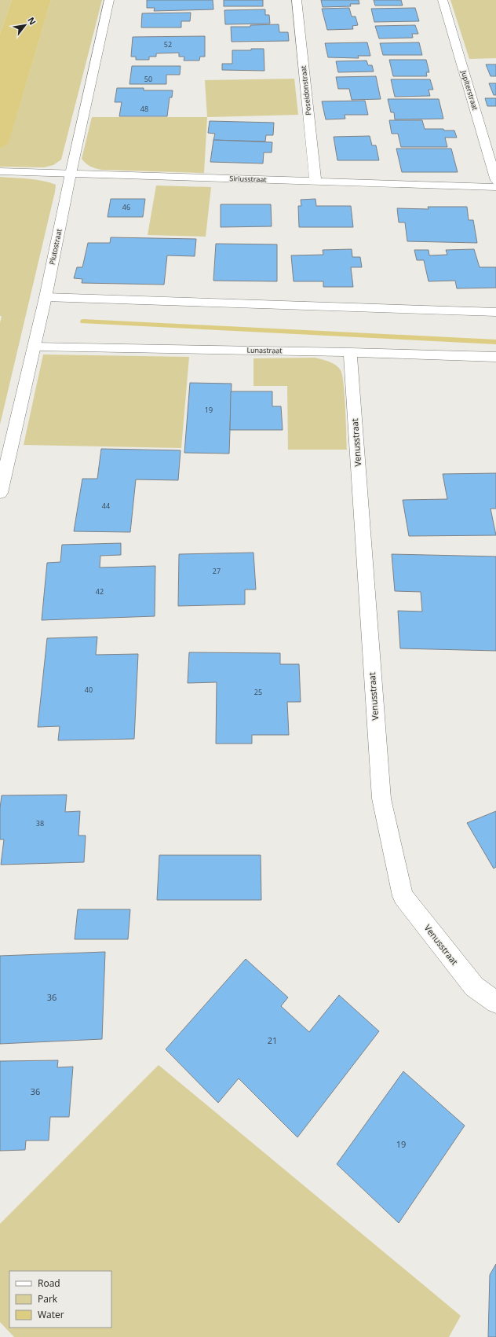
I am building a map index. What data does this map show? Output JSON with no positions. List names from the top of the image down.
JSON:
{
  "streets": {
    "street": [
      "Poseidonstraat",
      "Jupiterstraat",
      "Siriusstraat",
      "Plutostraat",
      "Lunastraat",
      "Venusstraat"
    ]
  },
  "crossings": [
    ["Poseidonstraat", "Siriusstraat"],
    ["Siriusstraat", "Plutostraat"],
    ["Plutostraat", "Lunastraat"],
    ["Lunastraat", "Venusstraat"]
  ],
  "house_numbers": [
    "52",
    "50",
    "48",
    "46",
    "19",
    "44",
    "27",
    "42",
    "40",
    "25",
    "38",
    "36",
    "21",
    "36",
    "19"
  ],
  "legend": ["Road", "Park", "Water"],
  "north": "top right"
}
